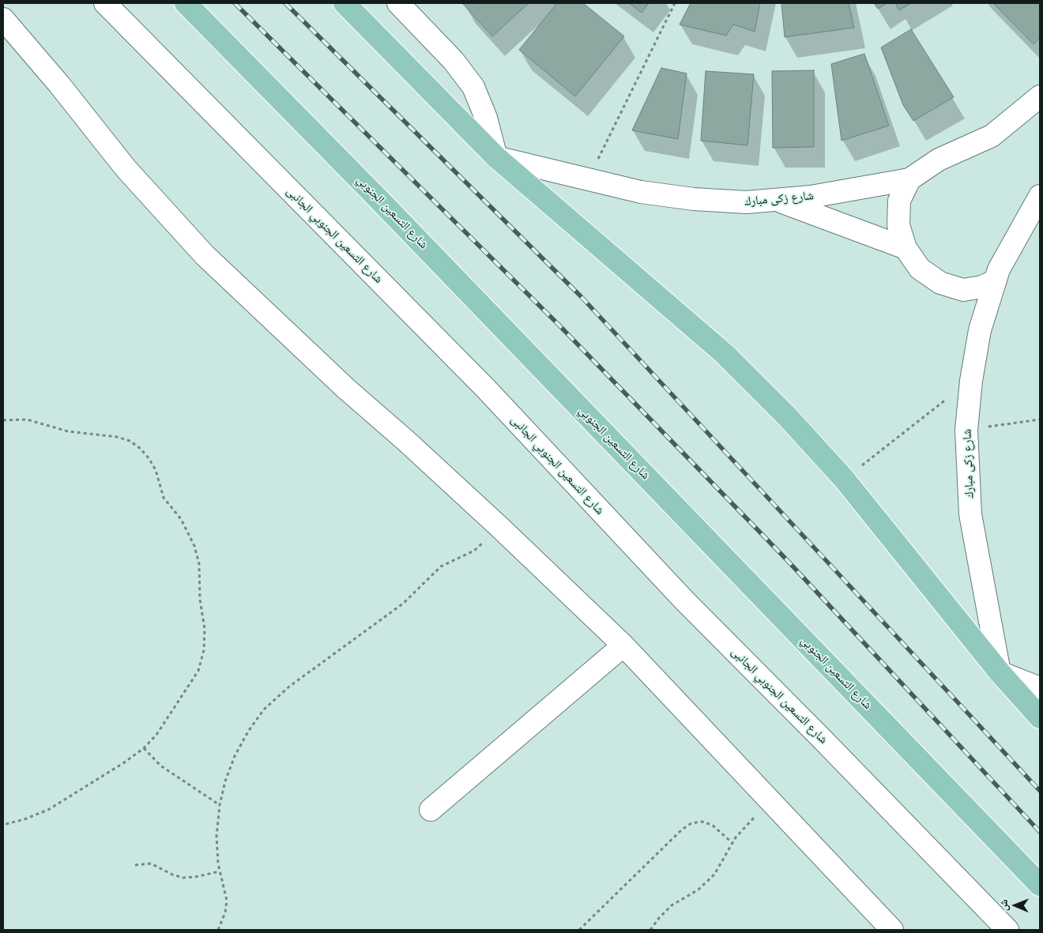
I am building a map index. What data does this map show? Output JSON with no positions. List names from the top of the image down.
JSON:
{
  "streets": {
    "main road": ["شارع التسعين الجنوبي"],
    "street": ["شارع زكى مبارك", "شارع التسعين الجنوبي الجانبى"]
  },
  "north": "left"
}
